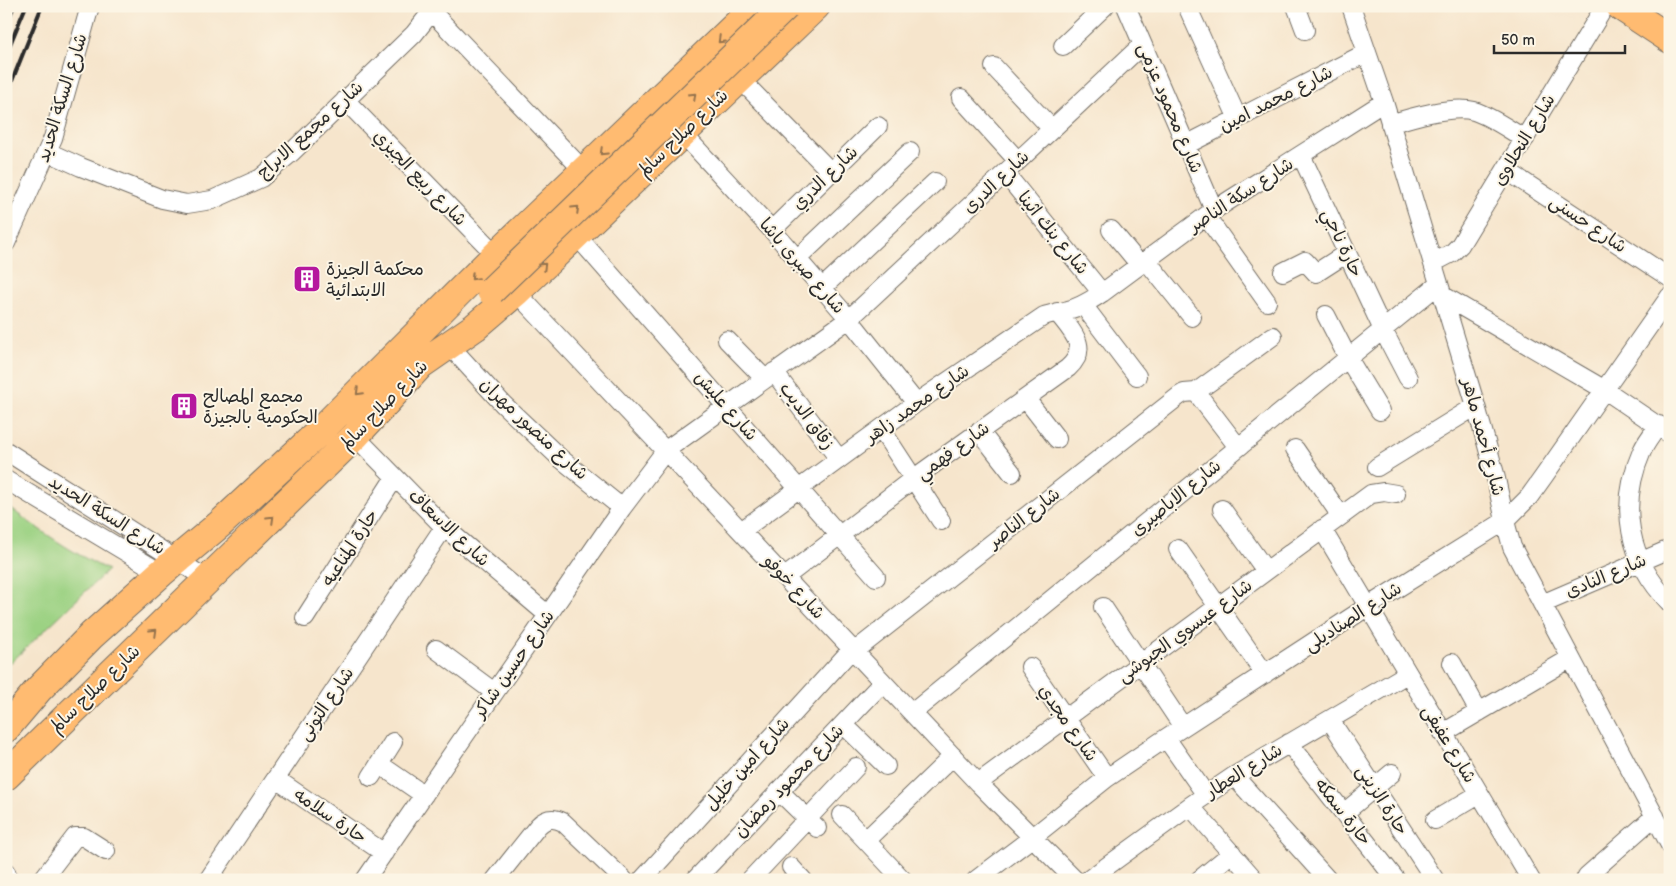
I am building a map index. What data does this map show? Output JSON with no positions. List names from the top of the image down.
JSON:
{
  "streets": {
    "highway": ["شارع صلاح سالم"],
    "street": [
      "شارع السكة الحديد",
      "شارع محمد امين",
      "شارع محمود عزمى",
      "شارع مجمع الابراج",
      "شارع النحلاوى",
      "شارع ربيع الجيزي",
      "شارع الدري",
      "شارع الدرى",
      "شارع سكة الناصر",
      "شارع حسنى",
      "شارع بنك اثينا",
      "حارة ناجي",
      "شارع صبرى باشا",
      "شارع محمد زاهر",
      "شارع عليش",
      "زقاق الديب",
      "شارع منصور مهران",
      "شارع أحمد ماهر",
      "شارع فهمي",
      "شارع الاباصيرى",
      "شارع الناصر",
      "شارع الاسعاف",
      "حارة المناعيه",
      "شارع النادى",
      "شارع خوفو",
      "شارع الصناديلى",
      "شارع عيسوي الجيوشى",
      "شارع حسين شاكر",
      "شارع التونى",
      "شارع مجدي",
      "شارع عفيفى",
      "شارع امين خليل",
      "شارع العطار",
      "شارع محمود رمضان",
      "حارة الزينى",
      "حارة سمكه",
      "حارة سلامه"
    ]
  },
  "crossings": [
    ["شارع السكة الحديد", "شارع مجمع الابراج"],
    ["شارع السكة الحديد", "شارع صلاح سالم"],
    ["شارع محمد امين", "شارع محمود عزمى"],
    ["شارع محمد امين", "شارع أحمد ماهر"],
    ["شارع محمود عزمى", "شارع الدرى"],
    ["شارع محمود عزمى", "شارع سكة الناصر"],
    ["شارع مجمع الابراج", "شارع ربيع الجيزي"],
    ["شارع صلاح سالم", "شارع ربيع الجيزي"],
    ["شارع صلاح سالم", "شارع صبرى باشا"],
    ["شارع صلاح سالم", "شارع عليش"],
    ["شارع صلاح سالم", "شارع منصور مهران"],
    ["شارع صلاح سالم", "شارع الاسعاف"],
    ["شارع صلاح سالم", "شارع خوفو"],
    ["شارع النحلاوى", "شارع حسنى"],
    ["شارع النحلاوى", "شارع أحمد ماهر"],
    ["شارع الدري", "شارع صبرى باشا"],
    ["شارع الدرى", "شارع بنك اثينا"],
    ["شارع الدرى", "شارع صبرى باشا"],
    ["شارع الدرى", "زقاق الديب"],
    ["شارع الدرى", "شارع حسين شاكر"],
    ["شارع سكة الناصر", "شارع بنك اثينا"],
    ["شارع سكة الناصر", "حارة ناجي"],
    ["شارع سكة الناصر", "شارع محمد زاهر"],
    ["شارع سكة الناصر", "شارع أحمد ماهر"],
    ["شارع بنك اثينا", "شارع محمد زاهر"],
    ["حارة ناجي", "شارع الاباصيرى"],
    ["شارع صبرى باشا", "شارع محمد زاهر"],
    ["شارع محمد زاهر", "شارع عليش"],
    ["شارع محمد زاهر", "زقاق الديب"],
    ["شارع محمد زاهر", "شارع فهمي"],
    ["شارع محمد زاهر", "شارع خوفو"],
    ["شارع عليش", "شارع فهمي"],
    ["شارع عليش", "شارع حسين شاكر"],
    ["زقاق الديب", "شارع حسين شاكر"],
    ["شارع منصور مهران", "شارع حسين شاكر"],
    ["شارع أحمد ماهر", "شارع الاباصيرى"],
    ["شارع أحمد ماهر", "شارع النادى"],
    ["شارع أحمد ماهر", "شارع الصناديلى"],
    ["شارع فهمي", "شارع خوفو"],
    ["شارع الاباصيرى", "شارع خوفو"],
    ["شارع الناصر", "شارع خوفو"],
    ["شارع الناصر", "شارع امين خليل"],
    ["شارع الاسعاف", "حارة المناعيه"],
    ["شارع الاسعاف", "شارع حسين شاكر"],
    ["شارع الاسعاف", "شارع التونى"],
    ["شارع خوفو", "شارع الصناديلى"],
    ["شارع خوفو", "شارع عيسوي الجيوشى"],
    ["شارع خوفو", "شارع حسين شاكر"],
    ["شارع خوفو", "شارع امين خليل"],
    ["شارع خوفو", "شارع محمود رمضان"],
    ["شارع الصناديلى", "شارع مجدي"],
    ["شارع الصناديلى", "شارع عفيفى"],
    ["شارع عيسوي الجيوشى", "شارع مجدي"],
    ["شارع عيسوي الجيوشى", "شارع عفيفى"],
    ["شارع حسين شاكر", "حارة سلامه"],
    ["شارع التونى", "حارة سلامه"],
    ["شارع عفيفى", "شارع العطار"],
    ["شارع العطار", "حارة الزينى"],
    ["شارع العطار", "حارة سمكه"]
  ],
  "places": {
    "building": ["محكمة الجيزة الابتدائية", "مجمع المصالح الحكومية بالجيزة"]
  },
  "scale_bar": "50 m"
}
